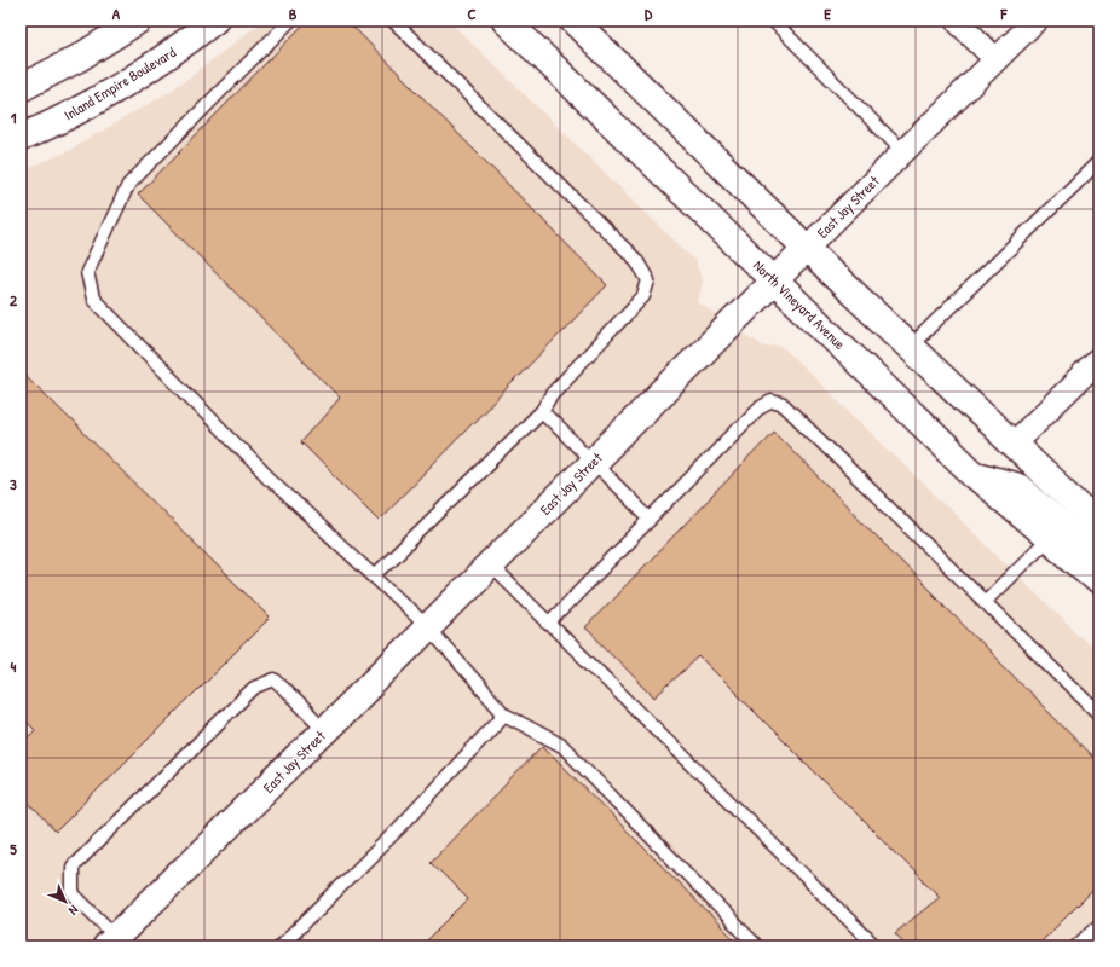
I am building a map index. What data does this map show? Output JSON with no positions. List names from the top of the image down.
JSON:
{
  "streets": {
    "main road": ["Inland Empire Boulevard", "East Jay Street", "North Vineyard Avenue"]
  },
  "crossings": [
    ["East Jay Street", "North Vineyard Avenue"]
  ],
  "north": "bottom right",
  "grid": {
    "columns": [
      "A",
      "B",
      "C",
      "D",
      "E",
      "F"
    ],
    "rows": [
      "1",
      "2",
      "3",
      "4",
      "5"
    ]
  }
}
